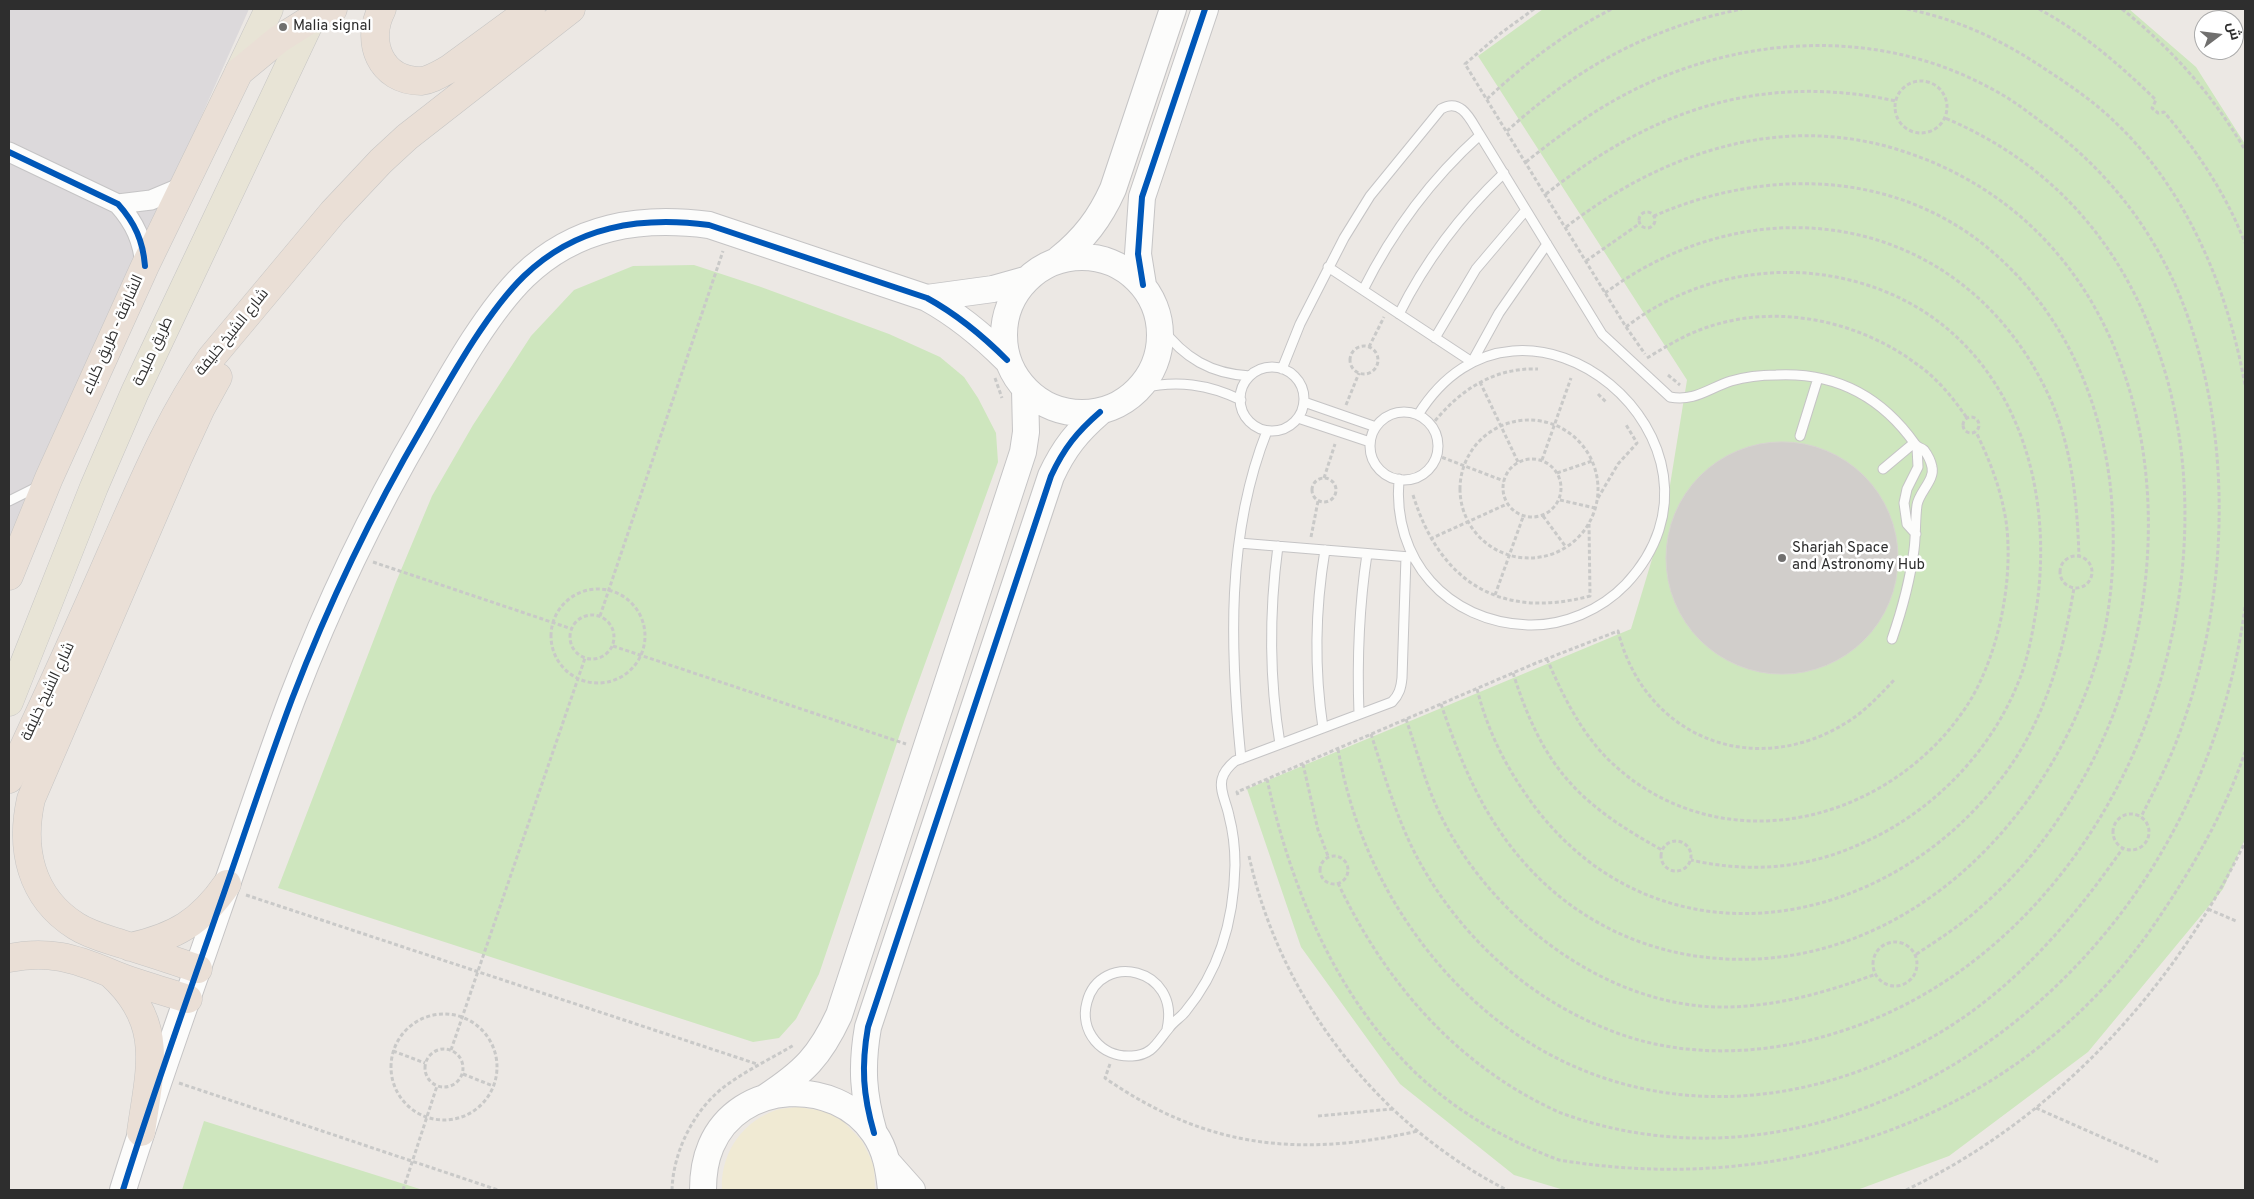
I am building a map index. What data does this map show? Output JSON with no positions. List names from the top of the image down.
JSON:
{
  "streets": {
    "highway": ["شارع الشيخ خليفة", "الشارقة - طريق كلباء"],
    "main road": ["طريق مليحة"]
  },
  "places": ["Malia signal", "Sharjah Space and Astronomy Hub"],
  "north": "right"
}
